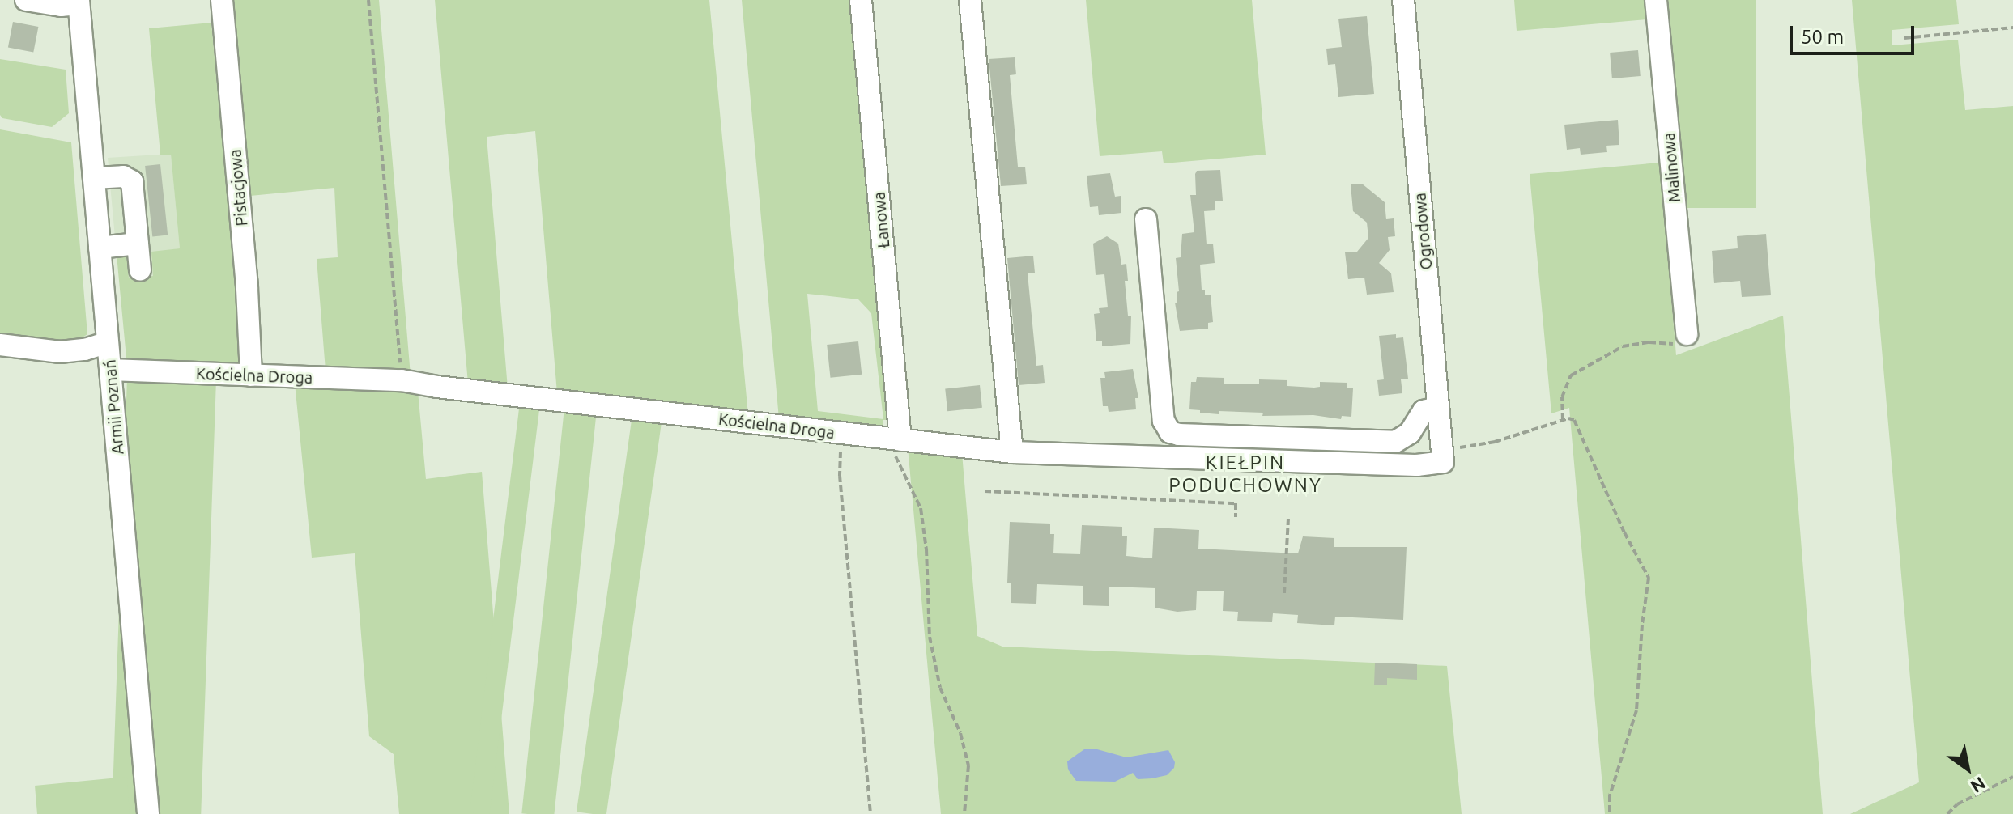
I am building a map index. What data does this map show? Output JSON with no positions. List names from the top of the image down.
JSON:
{
  "streets": {
    "street": [
      "Malinowa",
      "Pistacjowa",
      "Łanowa",
      "Ogrodowa",
      "Kościelna Droga",
      "Armii Poznań"
    ]
  },
  "crossings": [
    ["Pistacjowa", "Kościelna Droga"],
    ["Łanowa", "Kościelna Droga"],
    ["Ogrodowa", "Kościelna Droga"],
    ["Kościelna Droga", "Armii Poznań"]
  ],
  "districts": ["KIEŁPIN PODUCHOWNY"],
  "scale_bar": "50 m",
  "north": "bottom right"
}
